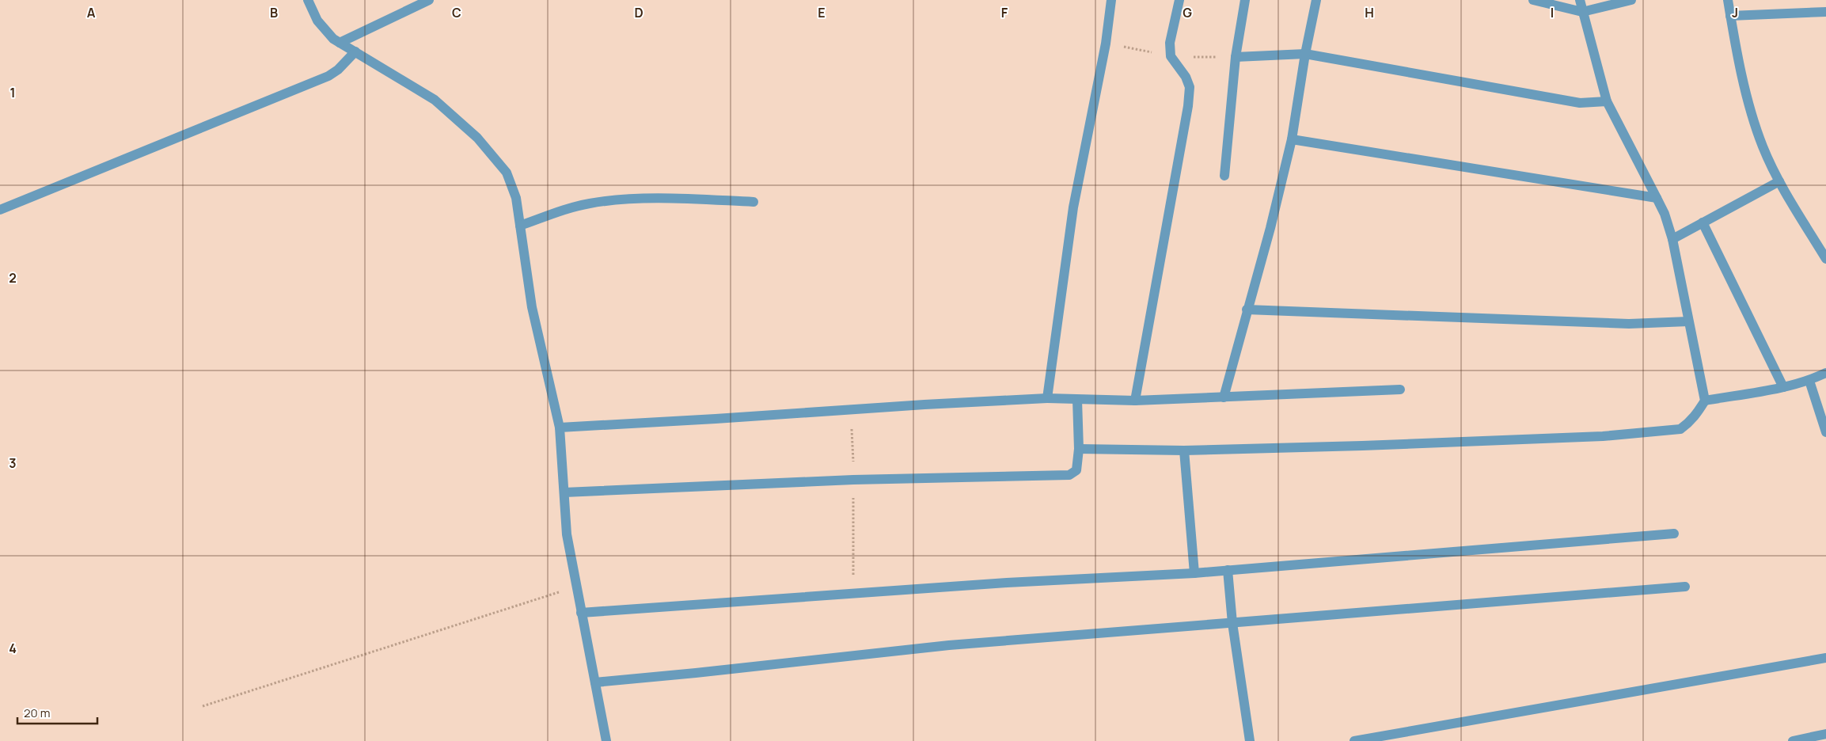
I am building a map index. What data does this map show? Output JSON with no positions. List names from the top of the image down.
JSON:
{
  "scale_bar": "20 m",
  "grid": {
    "columns": [
      "A",
      "B",
      "C",
      "D",
      "E",
      "F",
      "G",
      "H",
      "I",
      "J"
    ],
    "rows": [
      "1",
      "2",
      "3",
      "4"
    ]
  }
}
